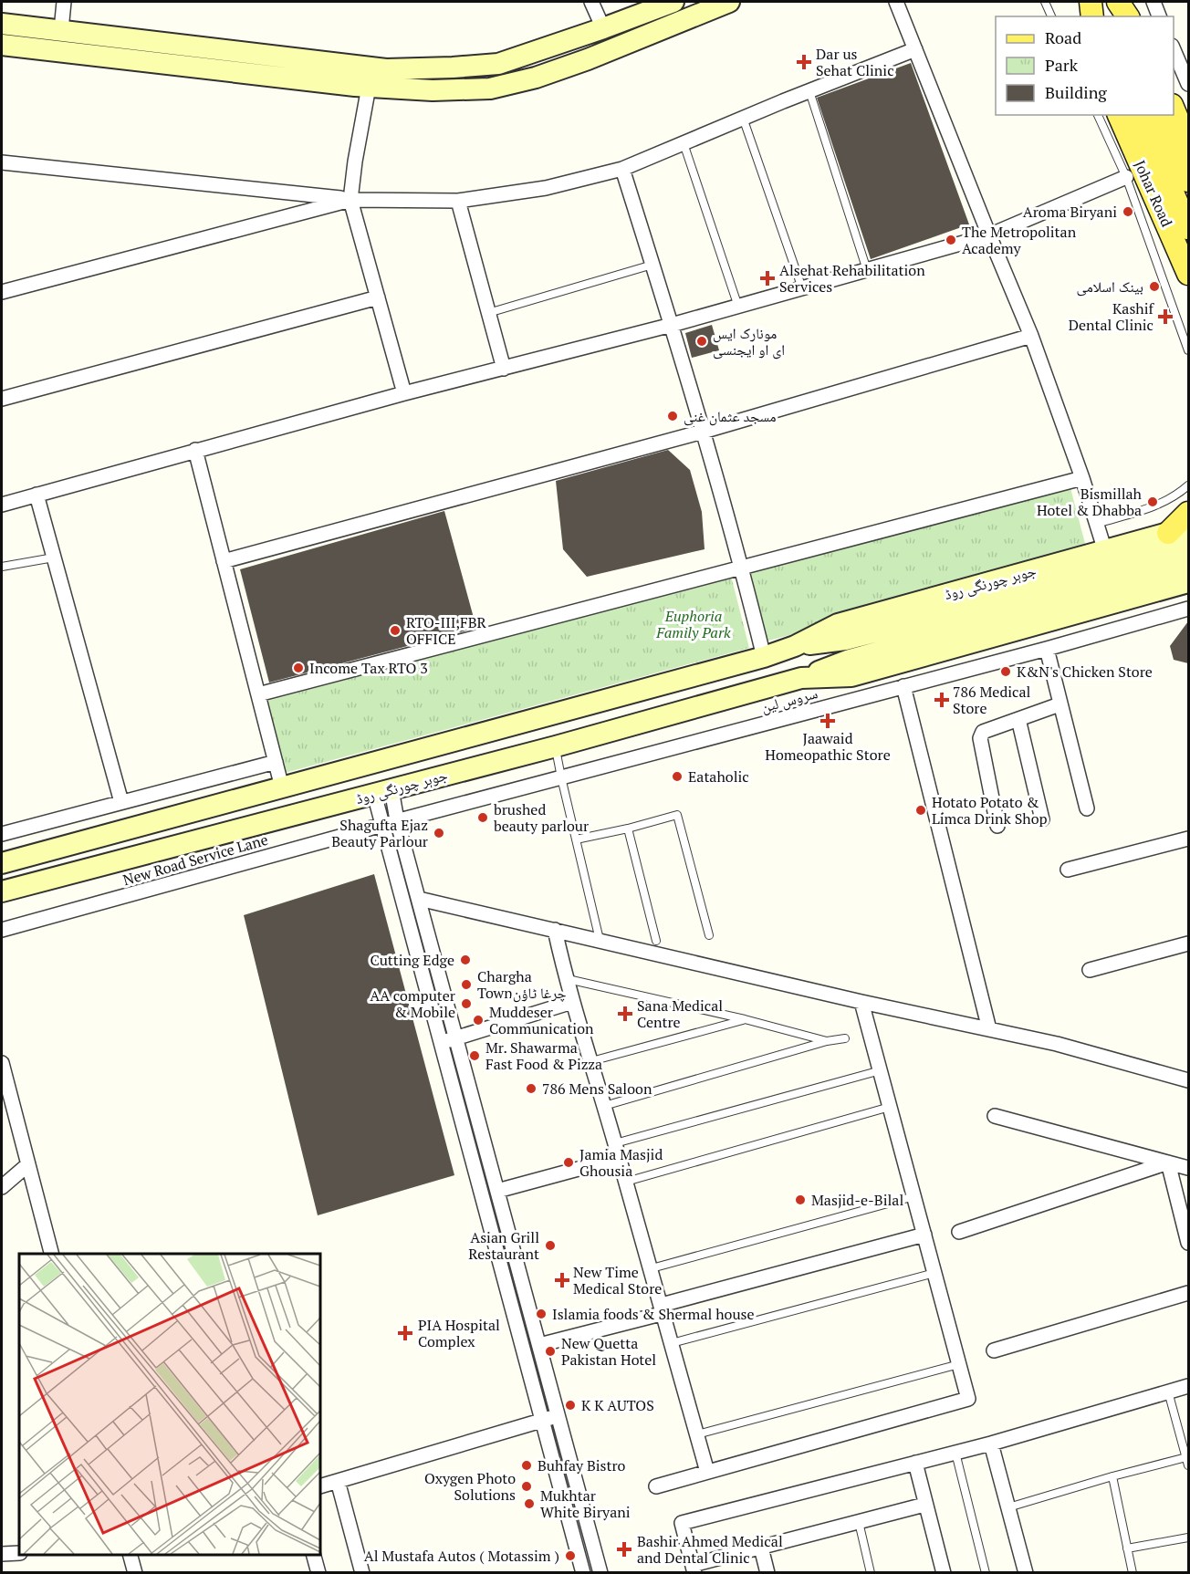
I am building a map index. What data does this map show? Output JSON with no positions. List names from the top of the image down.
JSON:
{
  "streets": {
    "main road": ["Johar Road", "جوہر چورنگی روڈ"],
    "street": ["سروس لین", "New Road Service Lane"]
  },
  "crossings": [
    ["سروس لین", "New Road Service Lane"]
  ],
  "parks": ["Euphoria Family Park"],
  "places": {
    "health": [
      "Dar us Sehat Clinic",
      "Alsehat Rehabilitation Services",
      "Kashif Dental Clinic",
      "786 Medical Store",
      "Jaawaid Homeopathic Store",
      "Sana Medical Centre",
      "New Time Medical Store",
      "PIA Hospital Complex",
      "Bashir Ahmed Medical and Dental Clinic"
    ],
    "other": [
      "Aroma Biryani",
      "The Metropolitan Academy",
      "بینک اسلامی",
      "مونارک ایس ای او ایجنسی",
      "مسجد عثمان غنی",
      "Bismillah Hotel & Dhabba",
      "RTO-III,FBR OFFICE",
      "Income Tax RTO 3",
      "K&N's Chicken Store",
      "Eataholic",
      "Hotato Potato & Limca Drink Shop",
      "brushed beauty parlour",
      "Shagufta Ejaz Beauty Parlour",
      "Cutting Edge",
      "Chargha Townچرغا ٹاؤن",
      "AA computer & Mobile",
      "Muddeser Communication",
      "Mr. Shawarma Fast Food & Pizza",
      "786 Mens Saloon",
      "Jamia Masjid Ghousia",
      "Masjid-e-Bilal",
      "Asian Grill Restaurant",
      "Islamia foods & Shermal house",
      "New Quetta Pakistan Hotel",
      "K K AUTOS",
      "Buhfay Bistro",
      "Oxygen Photo Solutions",
      "Mukhtar White Biryani",
      "Al Mustafa Autos ( Motassim )"
    ]
  },
  "legend": ["Road", "Park", "Building"]
}
